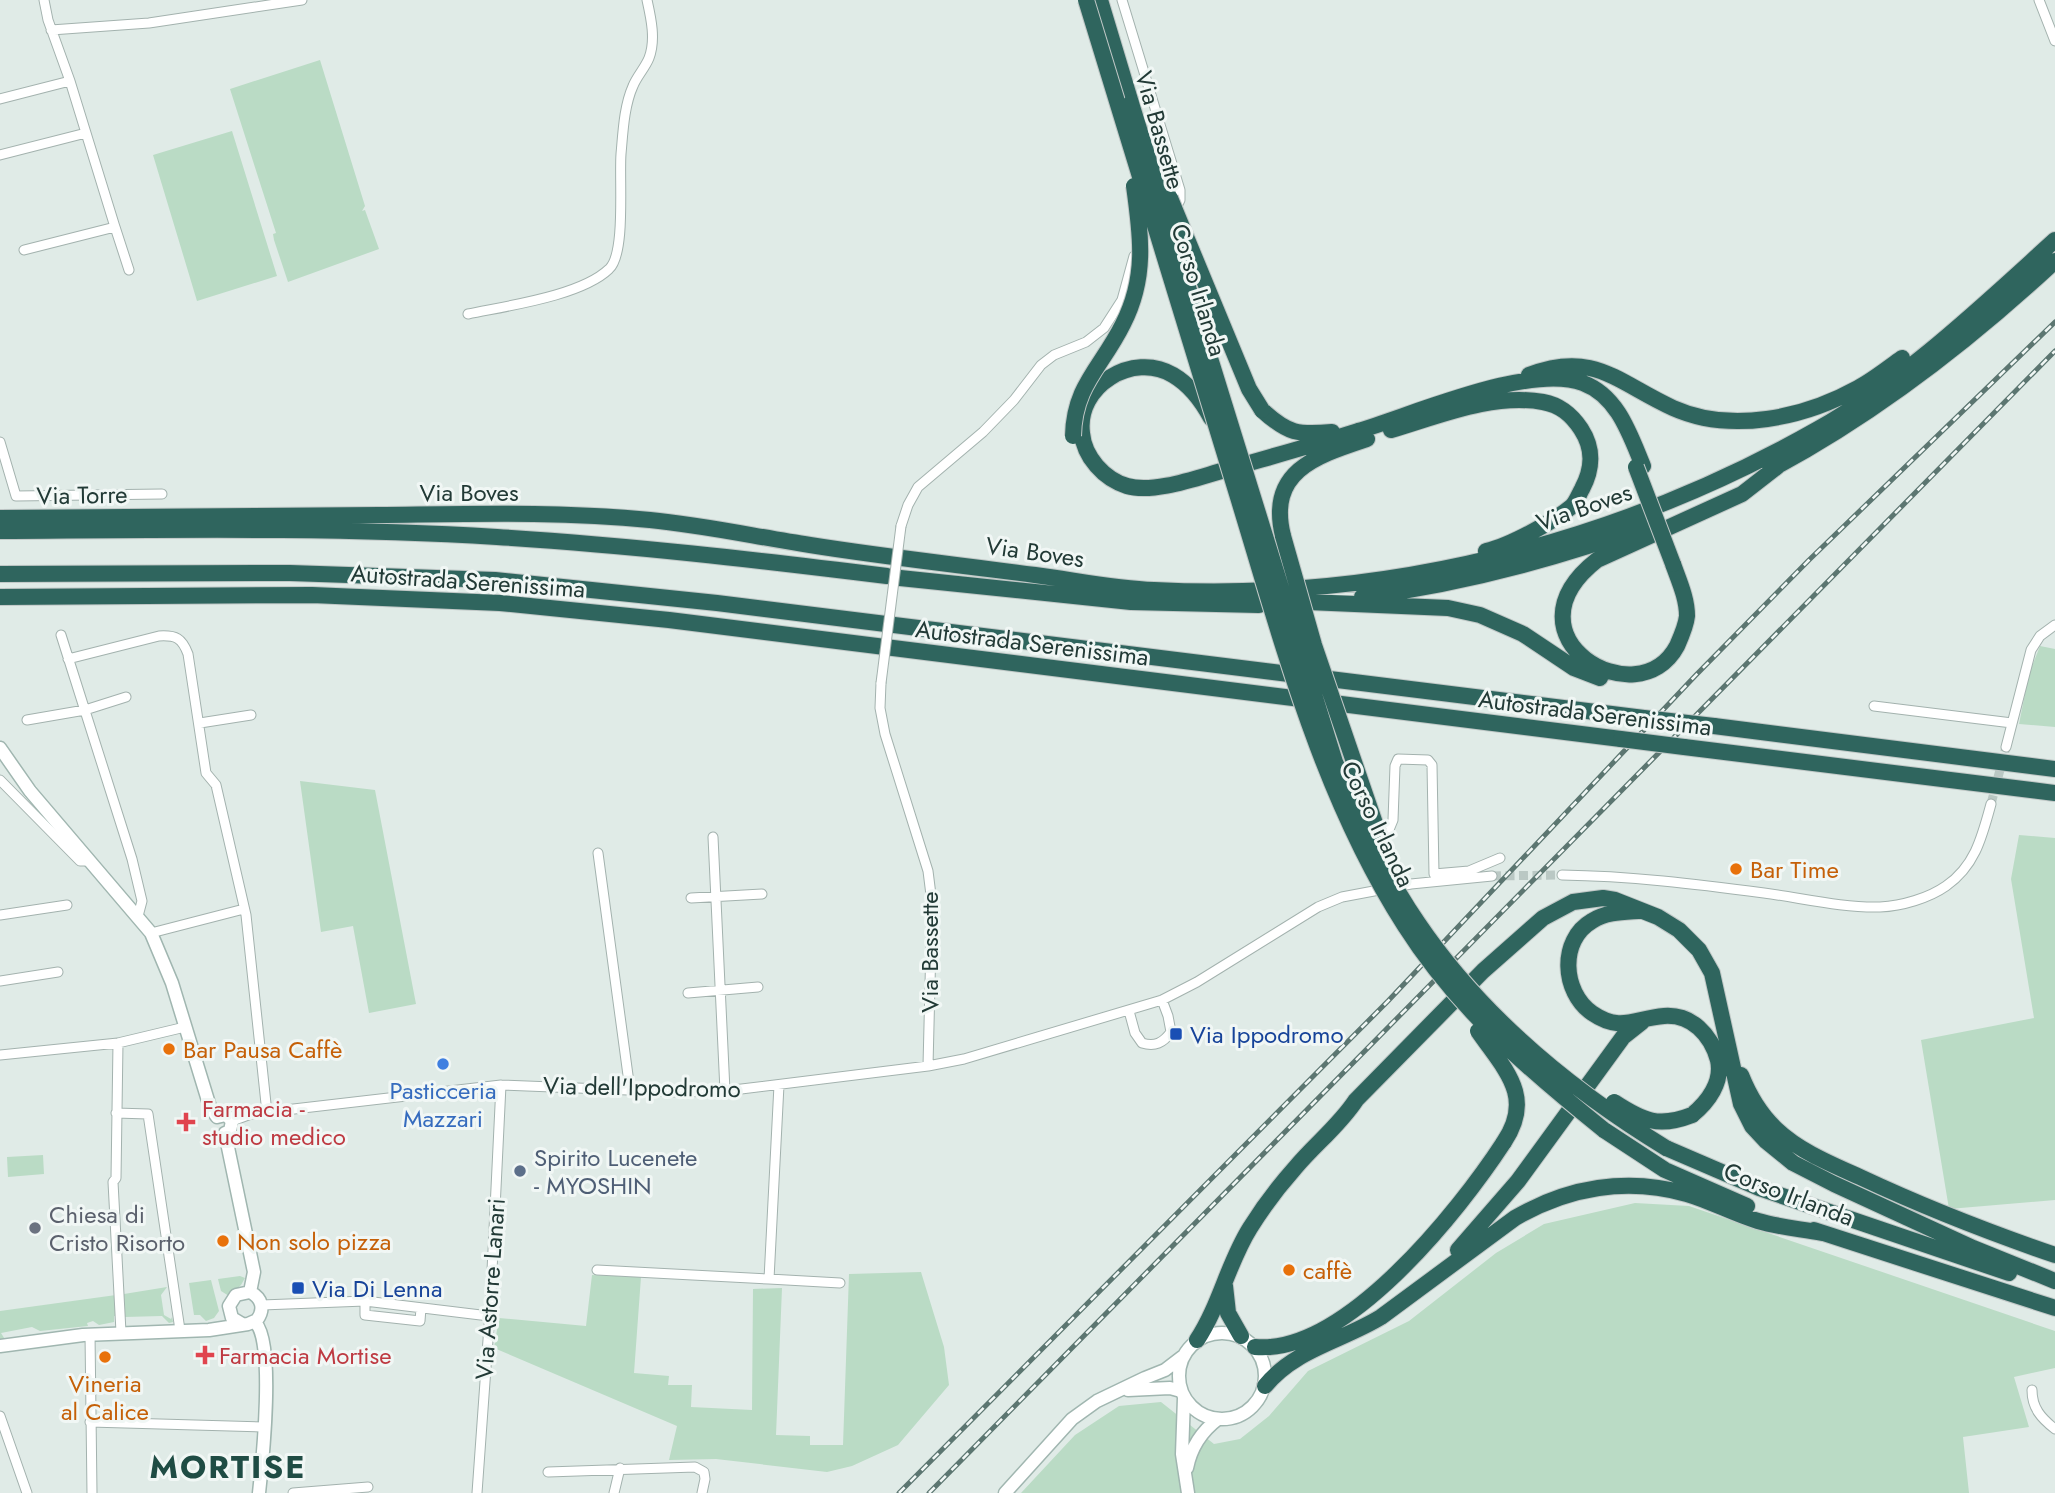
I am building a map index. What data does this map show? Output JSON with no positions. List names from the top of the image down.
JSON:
{
  "streets": {
    "highway": ["Corso Irlanda", "Via Boves", "Autostrada Serenissima"],
    "street": [
      "Via Bassette",
      "Via Torre",
      "Via dell'Ippodromo",
      "Via Astorre Lanari"
    ]
  },
  "crossings": [
    ["Via Bassette", "Via dell'Ippodromo"],
    ["Via dell'Ippodromo", "Via Astorre Lanari"]
  ],
  "districts": ["MORTISE"],
  "places": {
    "other": [
      "Bar Time",
      "Bar Pausa Caffè",
      "Pasticceria Mazzari",
      "Spirito Lucenete - MYOSHIN",
      "Chiesa di Cristo Risorto",
      "Non solo pizza",
      "caffè",
      "Vineria al Calice"
    ],
    "transit": ["Via Ippodromo", "Via Di Lenna"],
    "health": ["Farmacia - studio medico", "Farmacia Mortise"]
  }
}
